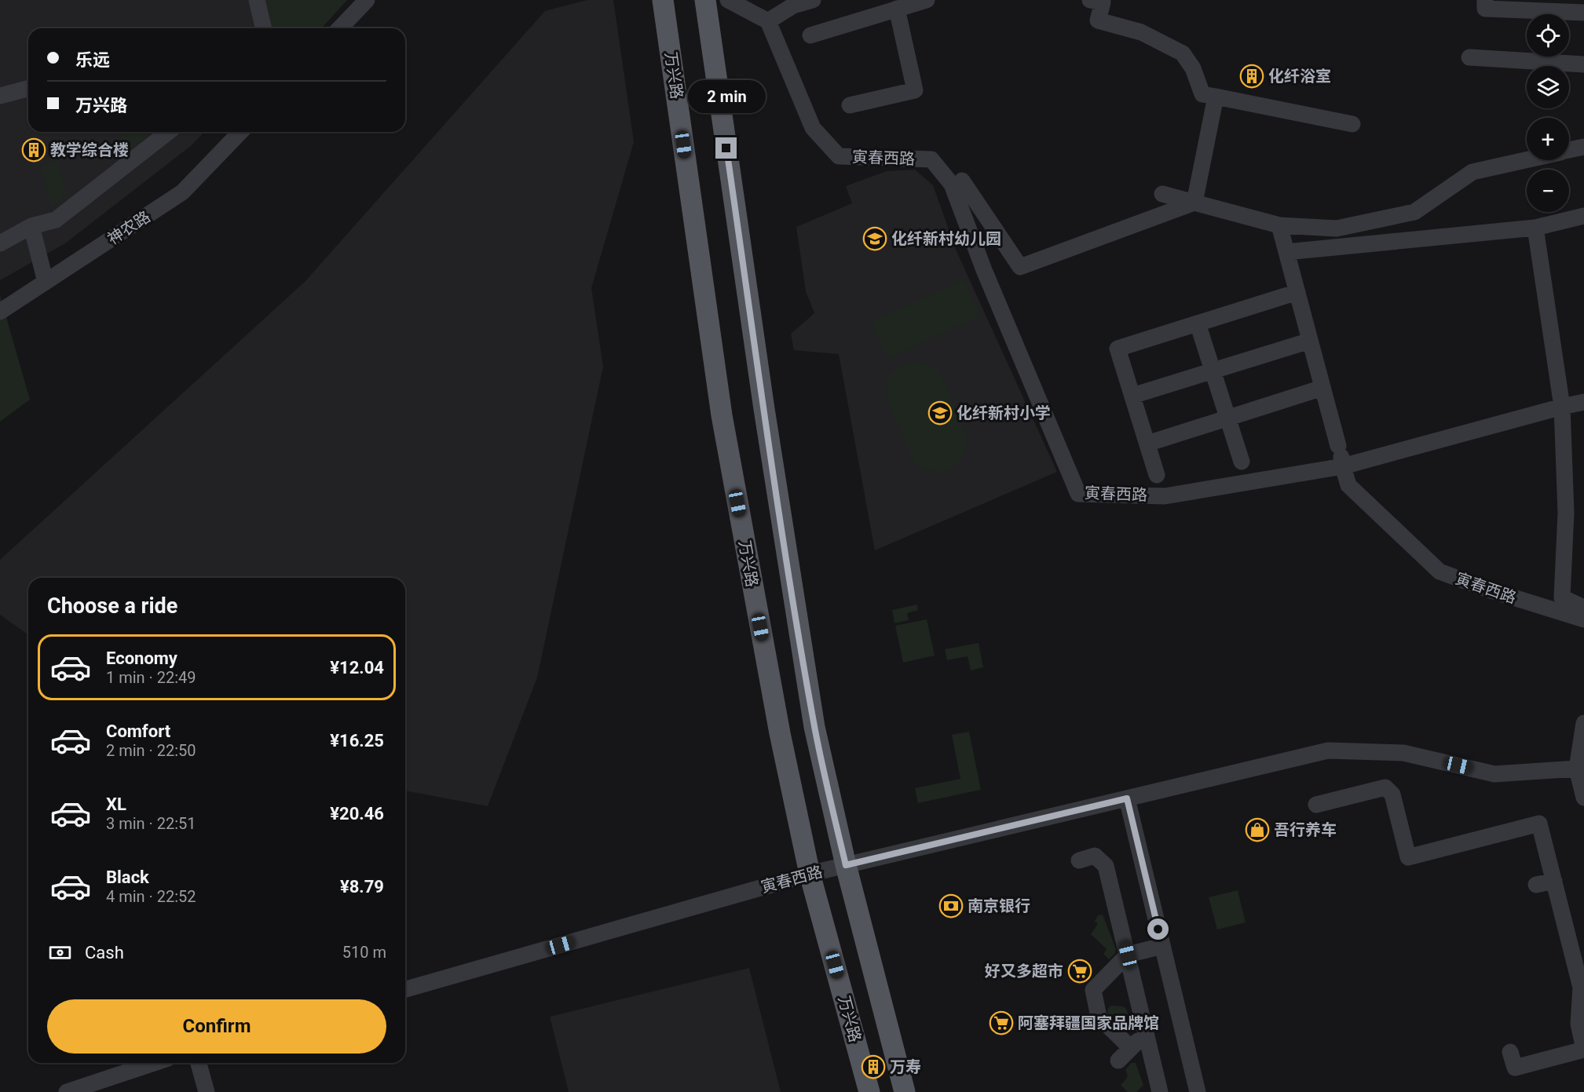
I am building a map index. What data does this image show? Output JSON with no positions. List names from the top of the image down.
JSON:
{
  "streets": {
    "main road": ["万兴路"],
    "street": ["寅春西路", "神农路"]
  },
  "crossings": [
    ["万兴路", "寅春西路"]
  ],
  "places": {
    "building": ["化纤浴室", "教学综合楼", "万寿"],
    "school or university": ["化纤新村幼儿园", "化纤新村小学"],
    "shop": ["吾行养车"],
    "bank": ["南京银行"],
    "supermarket": ["好又多超市", "阿塞拜疆国家品牌馆"]
  },
  "page": {
    "map_buttons": ["+", "−"],
    "banner": ["乐远", "万兴路"],
    "bubble": "2 min",
    "heading": "Choose a ride",
    "list": [
      {
        "name": "Economy",
        "note": "1 min · 22:49",
        "value": "¥12.04"
      },
      {
        "name": "Comfort",
        "note": "2 min · 22:50",
        "value": "¥16.25"
      },
      {
        "name": "XL",
        "note": "3 min · 22:51",
        "value": "¥20.46"
      },
      {
        "name": "Black",
        "note": "4 min · 22:52",
        "value": "¥8.79"
      }
    ],
    "pay": ["Cash", "510 m"],
    "buttons": "Confirm"
  }
}
